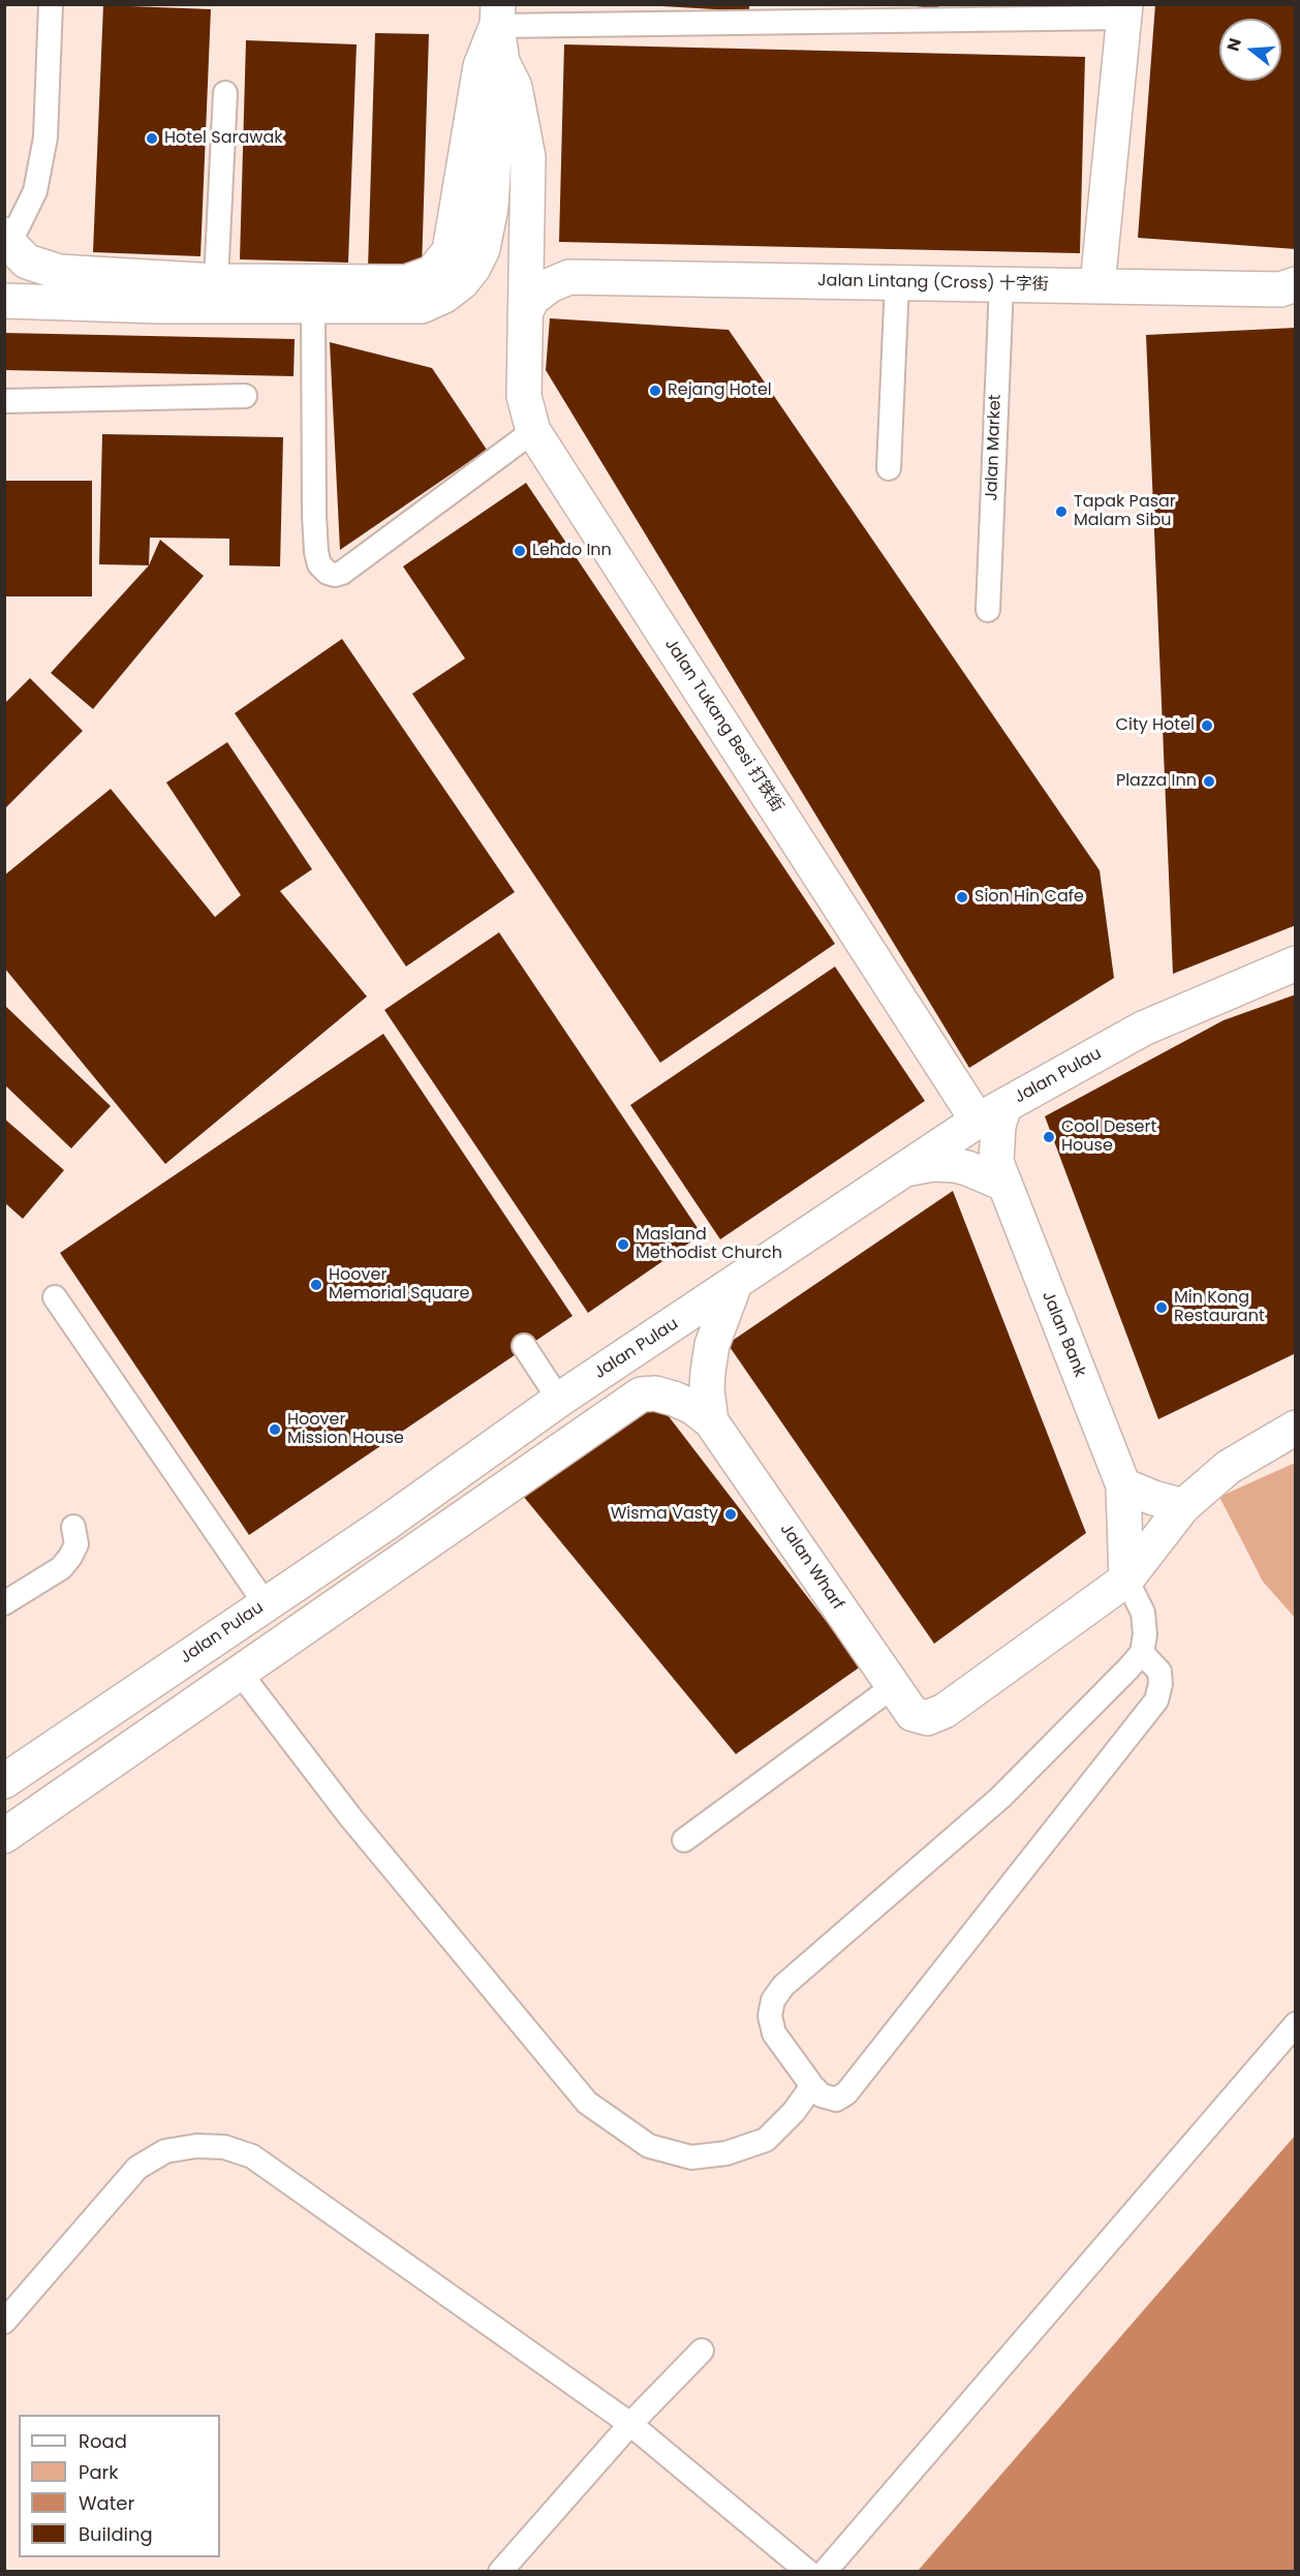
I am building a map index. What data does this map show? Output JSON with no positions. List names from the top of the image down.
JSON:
{
  "streets": {
    "street": [
      "Jalan Lintang (Cross) 十字街",
      "Jalan Tukang Besi 打铁街",
      "Jalan Pulau",
      "Jalan Bank",
      "Jalan Wharf"
    ],
    "lane": ["Jalan Market"]
  },
  "crossings": [
    ["Jalan Lintang (Cross) 十字街", "Jalan Market"],
    ["Jalan Lintang (Cross) 十字街", "Jalan Tukang Besi 打铁街"],
    ["Jalan Tukang Besi 打铁街", "Jalan Pulau"],
    ["Jalan Tukang Besi 打铁街", "Jalan Bank"],
    ["Jalan Pulau", "Jalan Bank"],
    ["Jalan Pulau", "Jalan Wharf"],
    ["Jalan Bank", "Jalan Wharf"]
  ],
  "places": [
    "Hotel Sarawak",
    "Rejang Hotel",
    "Tapak Pasar Malam Sibu",
    "Lehdo Inn",
    "City Hotel",
    "Plazza Inn",
    "Sion Hin Cafe",
    "Cool Desert House",
    "Masland Methodist Church",
    "Hoover Memorial Square",
    "Min Kong Restaurant",
    "Hoover Mission House",
    "Wisma Vasty"
  ],
  "legend": [
    "Road",
    "Park",
    "Water",
    "Building"
  ],
  "north": "left"
}
